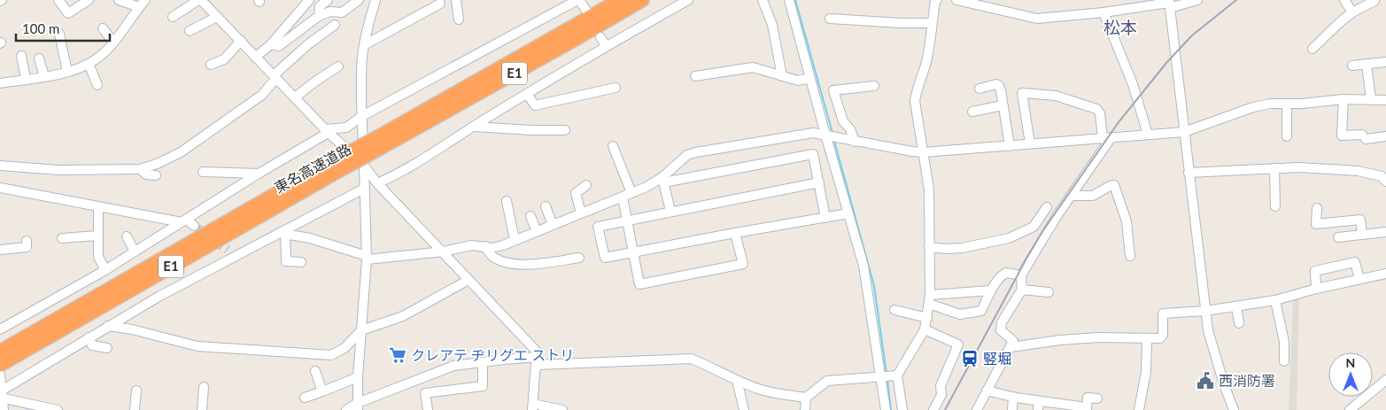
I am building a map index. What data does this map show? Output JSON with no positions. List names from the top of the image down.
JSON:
{
  "streets": {
    "highway": ["E1", "東名高速道路"]
  },
  "districts": ["松本"],
  "places": {
    "supermarket": ["クレアテ ヂリグエ ストリ"],
    "station": ["竪堀"],
    "public building": ["西消防署"]
  },
  "scale_bar": "100 m",
  "north": "top"
}
